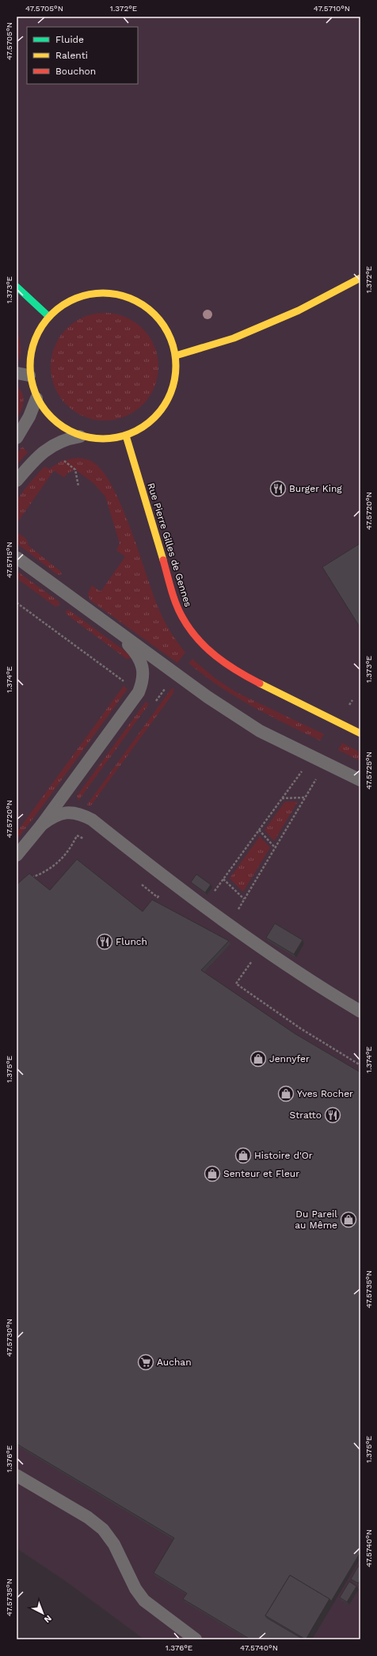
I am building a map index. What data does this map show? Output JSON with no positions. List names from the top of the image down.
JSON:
{
  "streets": {
    "street": ["Rue Pierre Gilles de Gennes"]
  },
  "places": {
    "restaurant": ["Burger King", "Flunch", "Stratto"],
    "shop": [
      "Jennyfer",
      "Yves Rocher",
      "Histoire d'Or",
      "Senteur et Fleur",
      "Du Pareil au Même"
    ],
    "supermarket": ["Auchan"]
  },
  "legend": ["Fluide", "Ralenti", "Bouchon"],
  "north": "bottom right",
  "coordinates": [
    "47.5705°N",
    "1.372°E",
    "47.5710°N",
    "1.373°E",
    "47.5720°N",
    "47.5715°N",
    "1.374°E",
    "47.5725°N",
    "1.375°E",
    "47.5735°N",
    "47.5730°N",
    "1.376°E",
    "47.5740°N"
  ]
}
